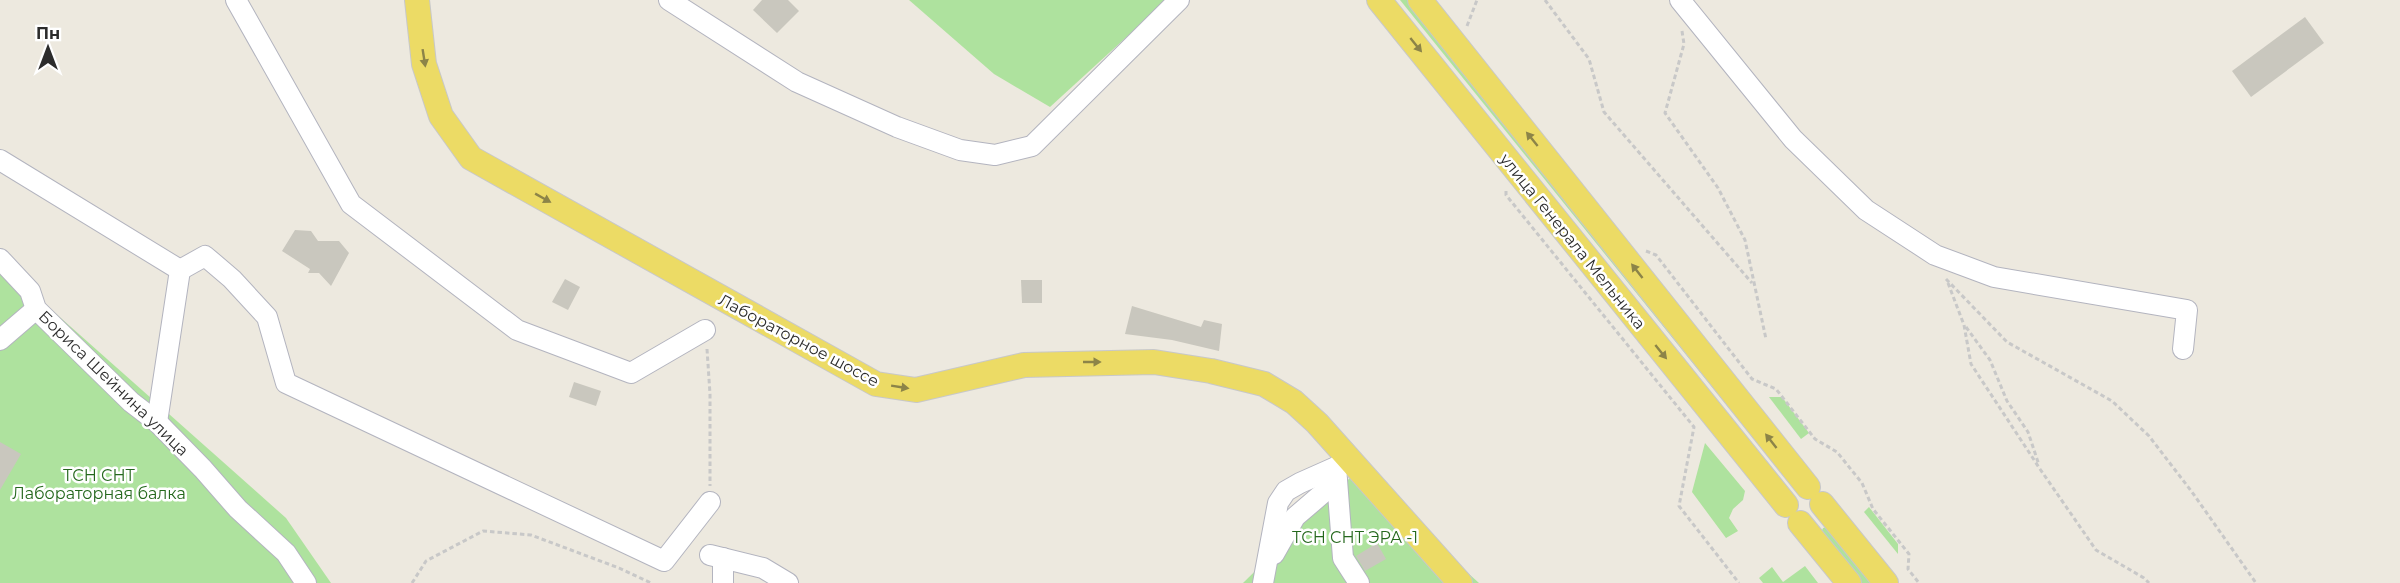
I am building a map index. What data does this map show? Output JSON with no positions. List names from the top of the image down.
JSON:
{
  "streets": {
    "main road": ["улица Генерала Мельника", "Лабораторное шоссе"],
    "street": ["Бориса Шейнина улица"]
  },
  "one_way": ["Лабораторное шоссе"],
  "parks": ["ТСН СНТ Лабораторная балка", "ТСН СНТ ЭРА -1"],
  "north": "top"
}
